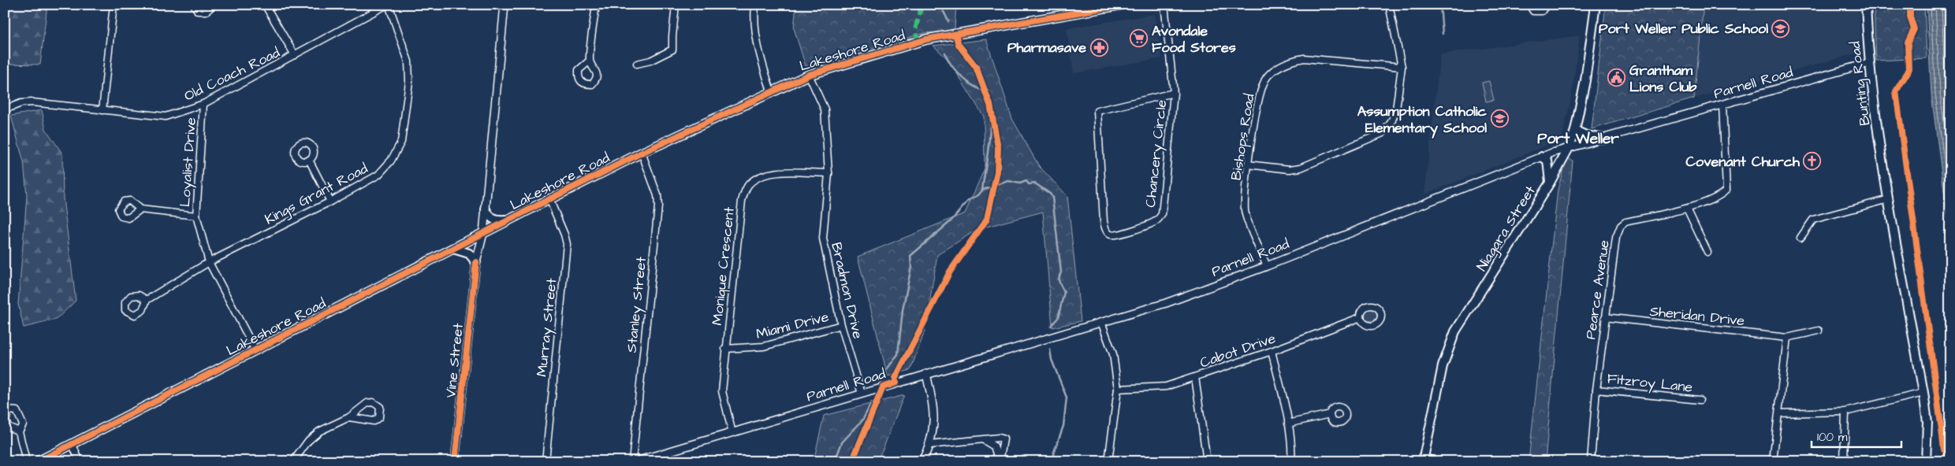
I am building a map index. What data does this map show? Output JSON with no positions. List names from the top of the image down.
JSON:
{
  "streets": {
    "main road": ["Lakeshore Road", "Bunting Road", "Niagara Street"],
    "street": [
      "Old Coach Road",
      "Parnell Road",
      "Bishops Road",
      "Chancery Circle",
      "Loyalist Drive",
      "Kings Grant Road",
      "Monique Crescent",
      "Pearce Avenue",
      "Bradmon Drive",
      "Stanley Street",
      "Sheridan Drive",
      "Miami Drive",
      "Murray Street",
      "Cabot Drive",
      "Vine Street",
      "Fitzroy Lane"
    ]
  },
  "crossings": [
    ["Lakeshore Road", "Loyalist Drive"],
    ["Lakeshore Road", "Bradmon Drive"],
    ["Lakeshore Road", "Stanley Street"],
    ["Lakeshore Road", "Murray Street"],
    ["Lakeshore Road", "Vine Street"],
    ["Old Coach Road", "Loyalist Drive"],
    ["Old Coach Road", "Kings Grant Road"],
    ["Parnell Road", "Bunting Road"],
    ["Parnell Road", "Bishops Road"],
    ["Parnell Road", "Niagara Street"],
    ["Parnell Road", "Monique Crescent"],
    ["Parnell Road", "Pearce Avenue"],
    ["Parnell Road", "Bradmon Drive"],
    ["Loyalist Drive", "Kings Grant Road"],
    ["Monique Crescent", "Bradmon Drive"],
    ["Monique Crescent", "Miami Drive"],
    ["Pearce Avenue", "Sheridan Drive"],
    ["Pearce Avenue", "Fitzroy Lane"],
    ["Bradmon Drive", "Miami Drive"]
  ],
  "districts": ["Port Weller"],
  "places": {
    "school or university": ["Port Weller Public School", "Assumption Catholic Elementary School"],
    "supermarket": ["Avondale Food Stores"],
    "pharmacy": ["Pharmasave"],
    "public building": ["Grantham Lions Club"],
    "church": ["Covenant Church"]
  },
  "scale_bar": "100 m"
}
